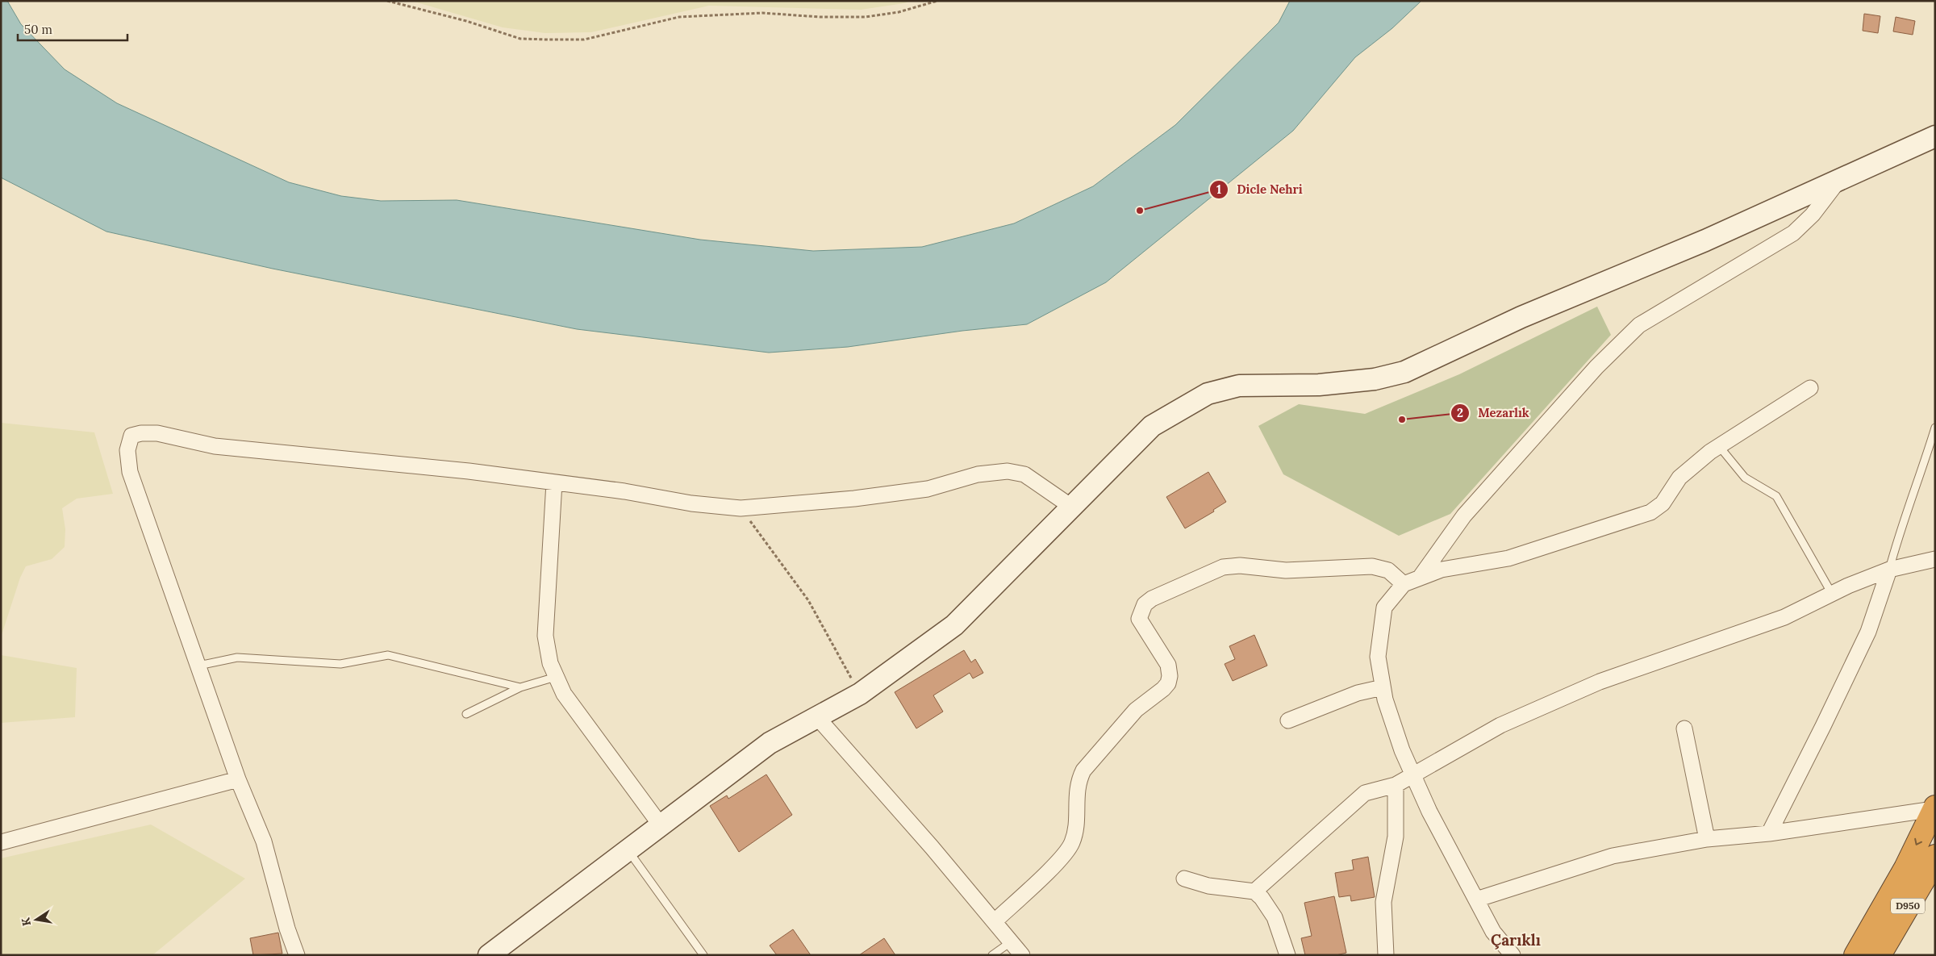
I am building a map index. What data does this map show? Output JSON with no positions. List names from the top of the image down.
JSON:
{
  "streets": {
    "highway": ["D950"]
  },
  "districts": ["Çarıklı"],
  "places": ["Dicle Nehri", "Mezarlık"],
  "scale_bar": "50 m",
  "north": "left"
}
